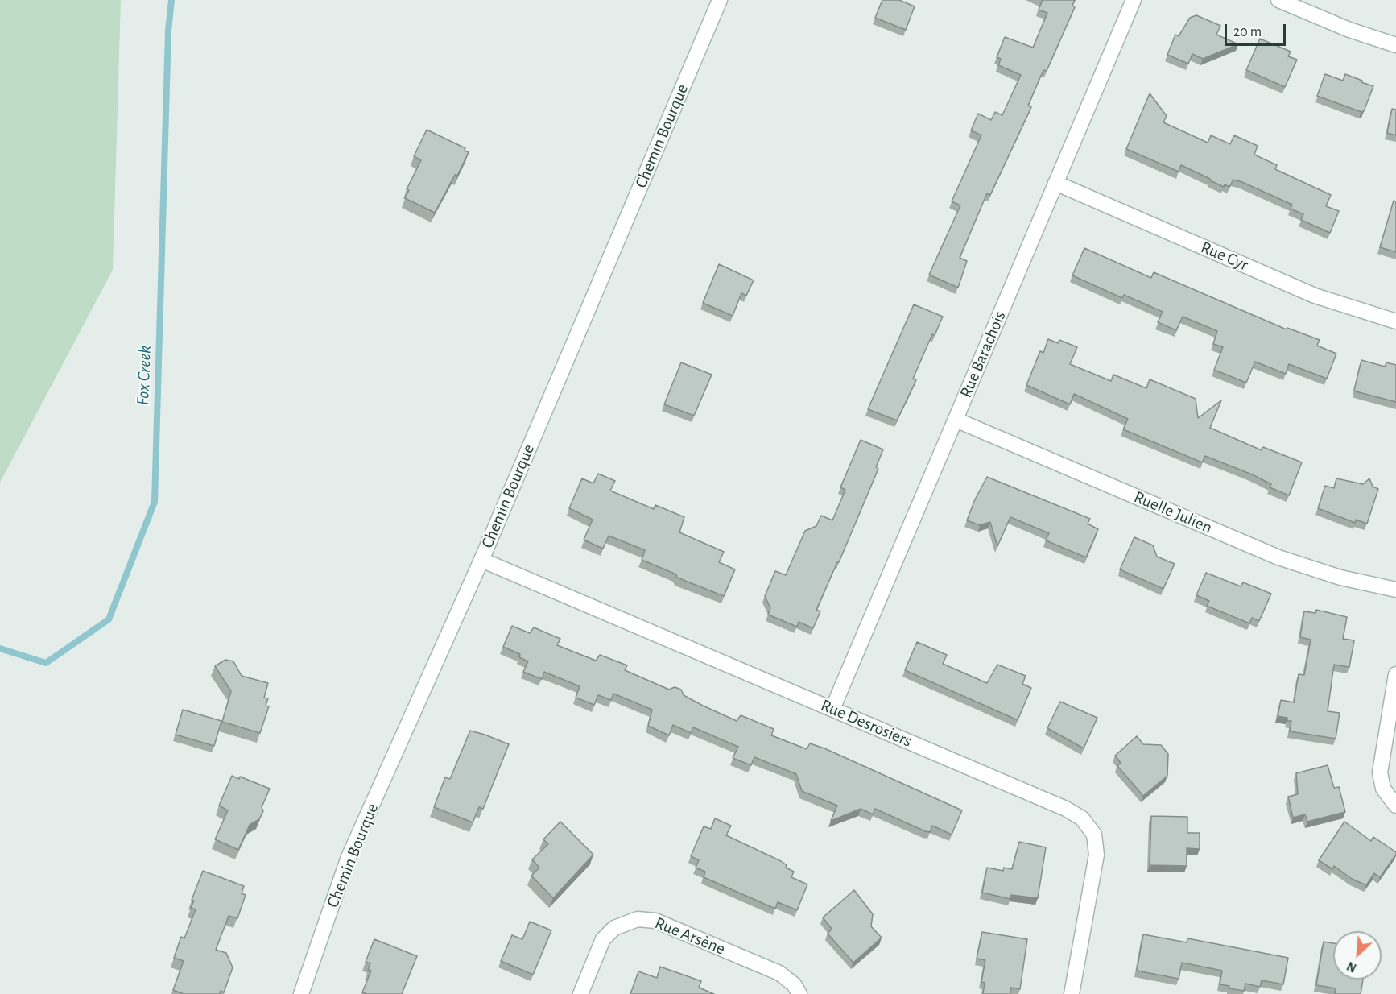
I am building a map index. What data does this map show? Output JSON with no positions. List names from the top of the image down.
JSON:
{
  "streets": {
    "street": [
      "Chemin Bourque",
      "Rue Cyr",
      "Rue Barachois",
      "Ruelle Julien",
      "Rue Desrosiers",
      "Rue Arsène"
    ]
  },
  "crossings": [
    ["Chemin Bourque", "Rue Desrosiers"],
    ["Rue Cyr", "Rue Barachois"],
    ["Rue Barachois", "Ruelle Julien"],
    ["Rue Barachois", "Rue Desrosiers"]
  ],
  "water": ["Fox Creek"],
  "scale_bar": "20 m",
  "north": "bottom left"
}
